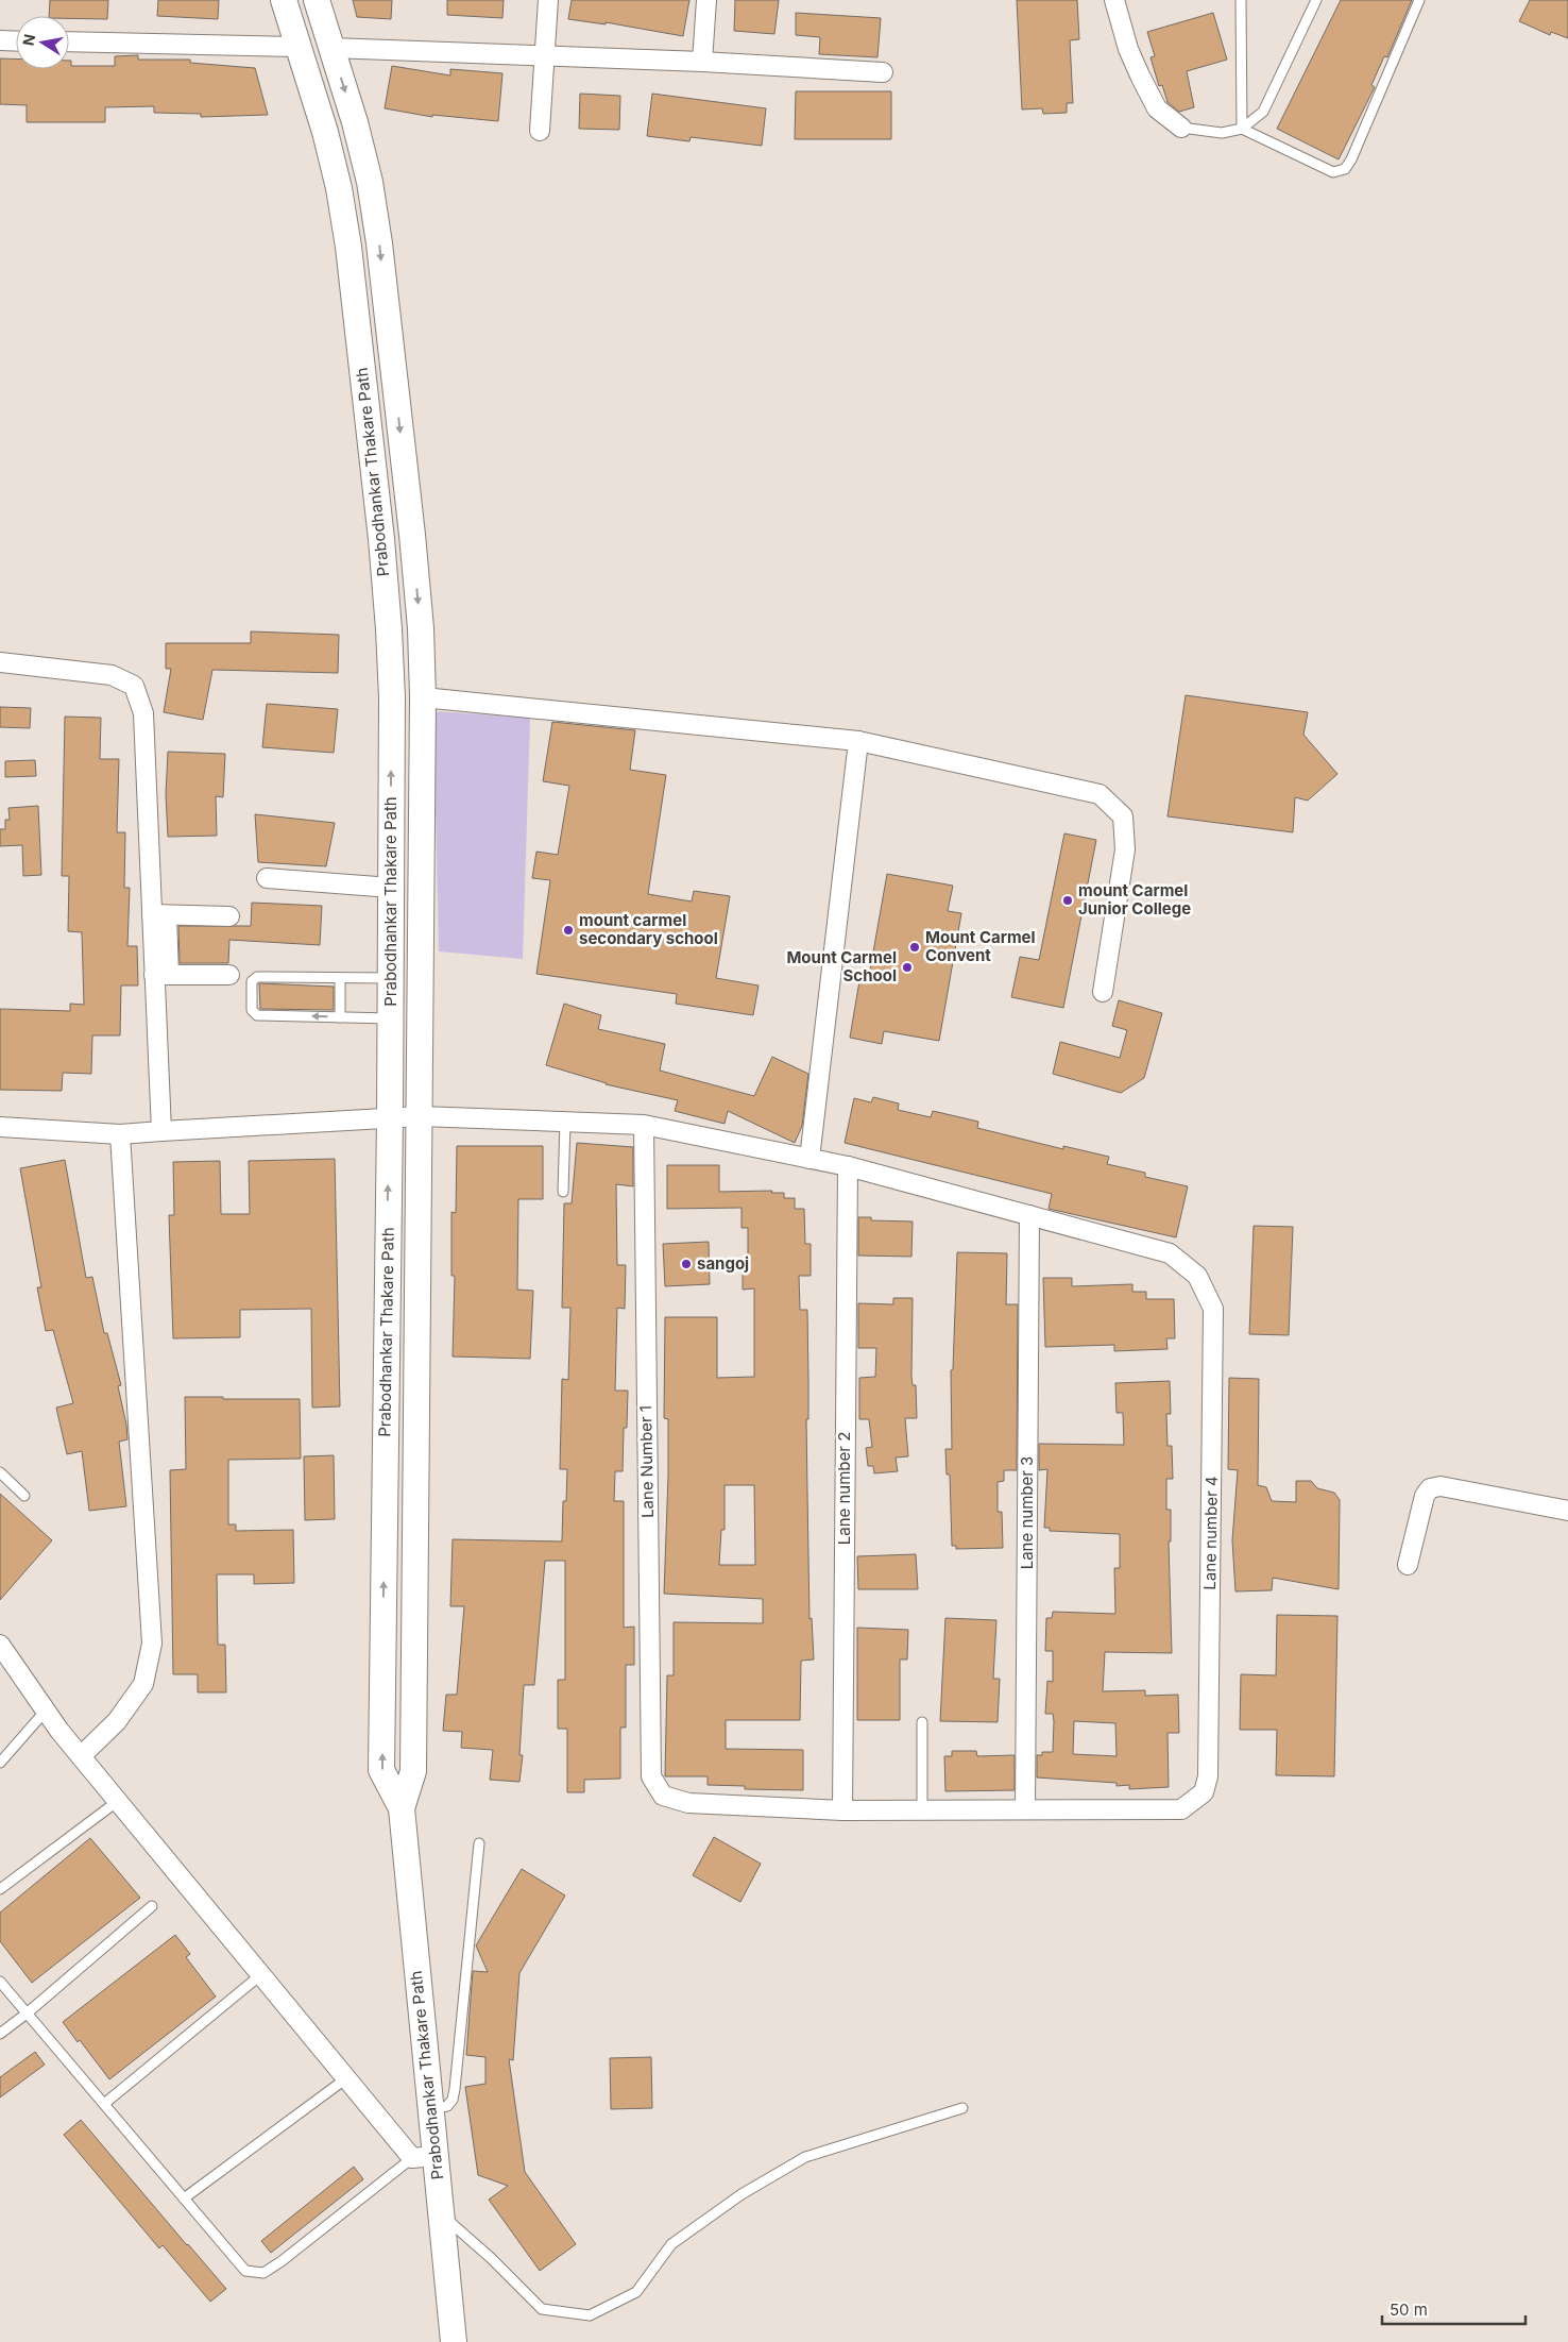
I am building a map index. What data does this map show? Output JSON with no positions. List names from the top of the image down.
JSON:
{
  "streets": {
    "main road": ["Prabodhankar Thakare Path"],
    "street": [
      "Lane Number 1",
      "Lane number 2",
      "Lane number 3",
      "Lane number 4"
    ]
  },
  "crossings": [
    ["Lane Number 1", "Lane number 2"],
    ["Lane number 3", "Lane number 4"]
  ],
  "places": [
    "mount Carmel Junior College",
    "mount carmel secondary school",
    "Mount Carmel Convent",
    "Mount Carmel School",
    "sangoj"
  ],
  "scale_bar": "50 m",
  "north": "left"
}
